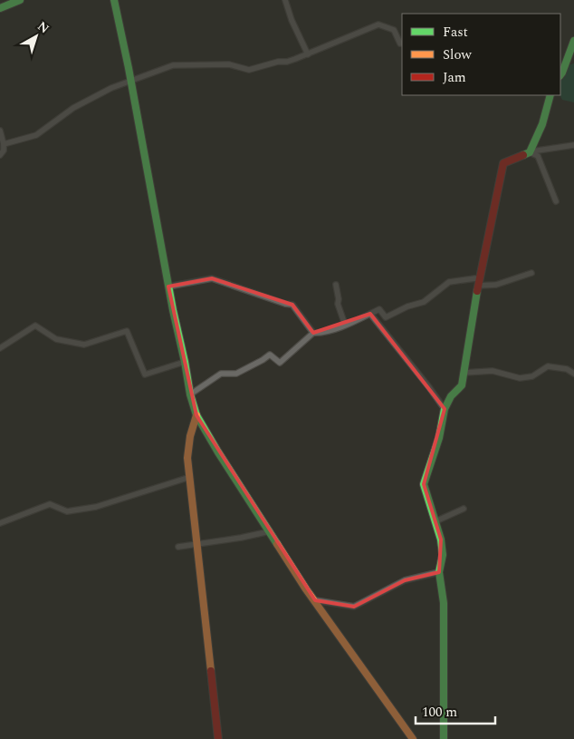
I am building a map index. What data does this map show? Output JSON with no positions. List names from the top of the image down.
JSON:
{
  "legend": ["Fast", "Slow", "Jam"],
  "scale_bar": "100 m",
  "north": "top right"
}
